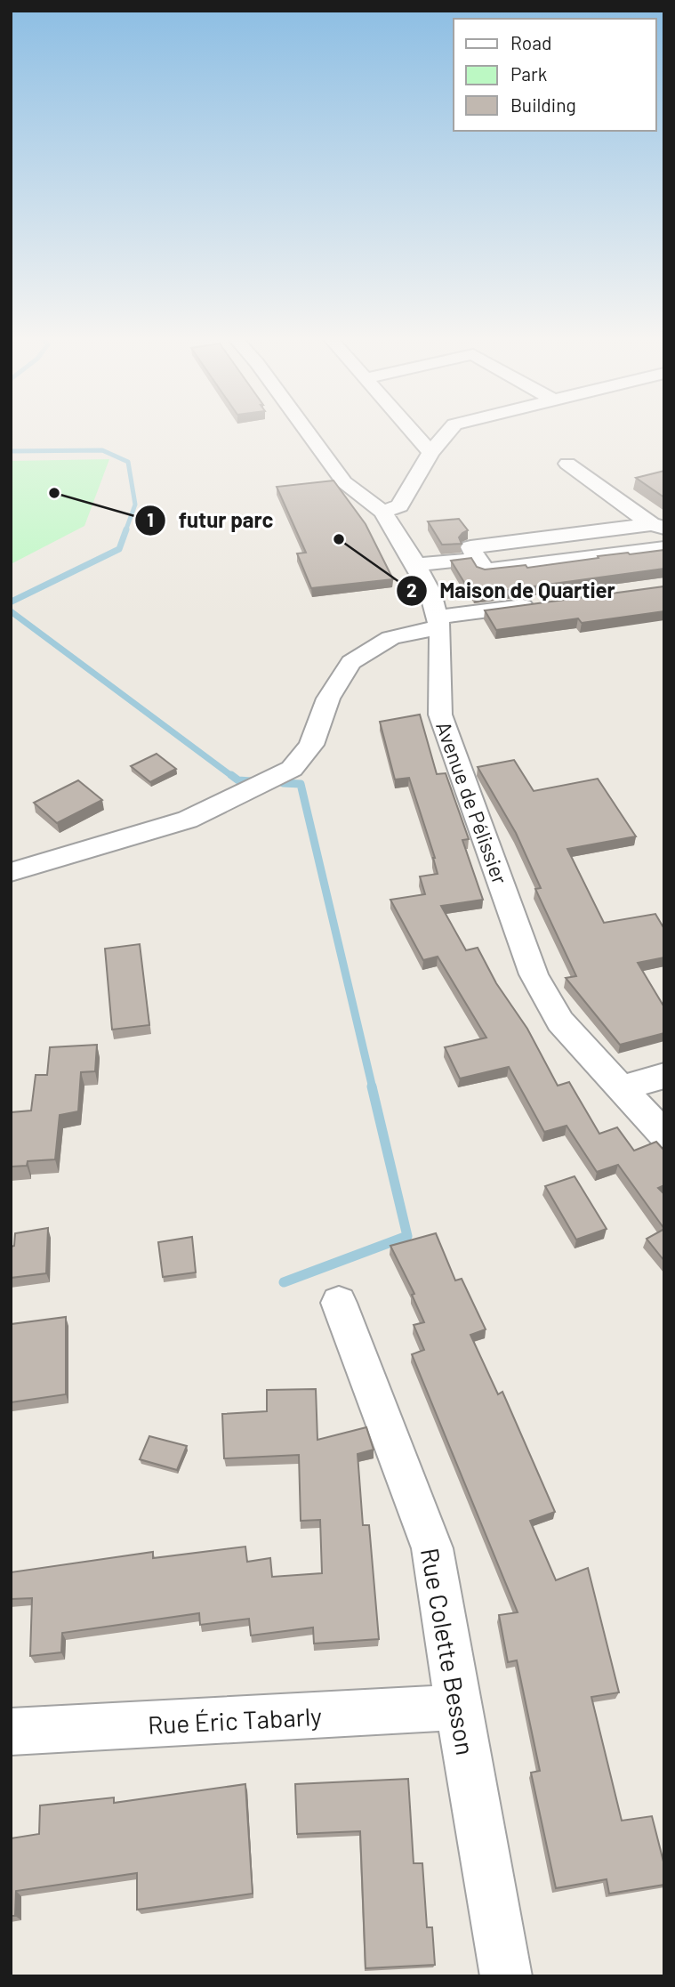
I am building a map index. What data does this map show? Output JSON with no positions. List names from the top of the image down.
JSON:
{
  "streets": {
    "street": ["Avenue de Pélissier", "Rue Colette Besson", "Rue Éric Tabarly"]
  },
  "crossings": [
    ["Rue Colette Besson", "Rue Éric Tabarly"]
  ],
  "places": ["futur parc", "Maison de Quartier"],
  "legend": ["Road", "Park", "Building"]
}
